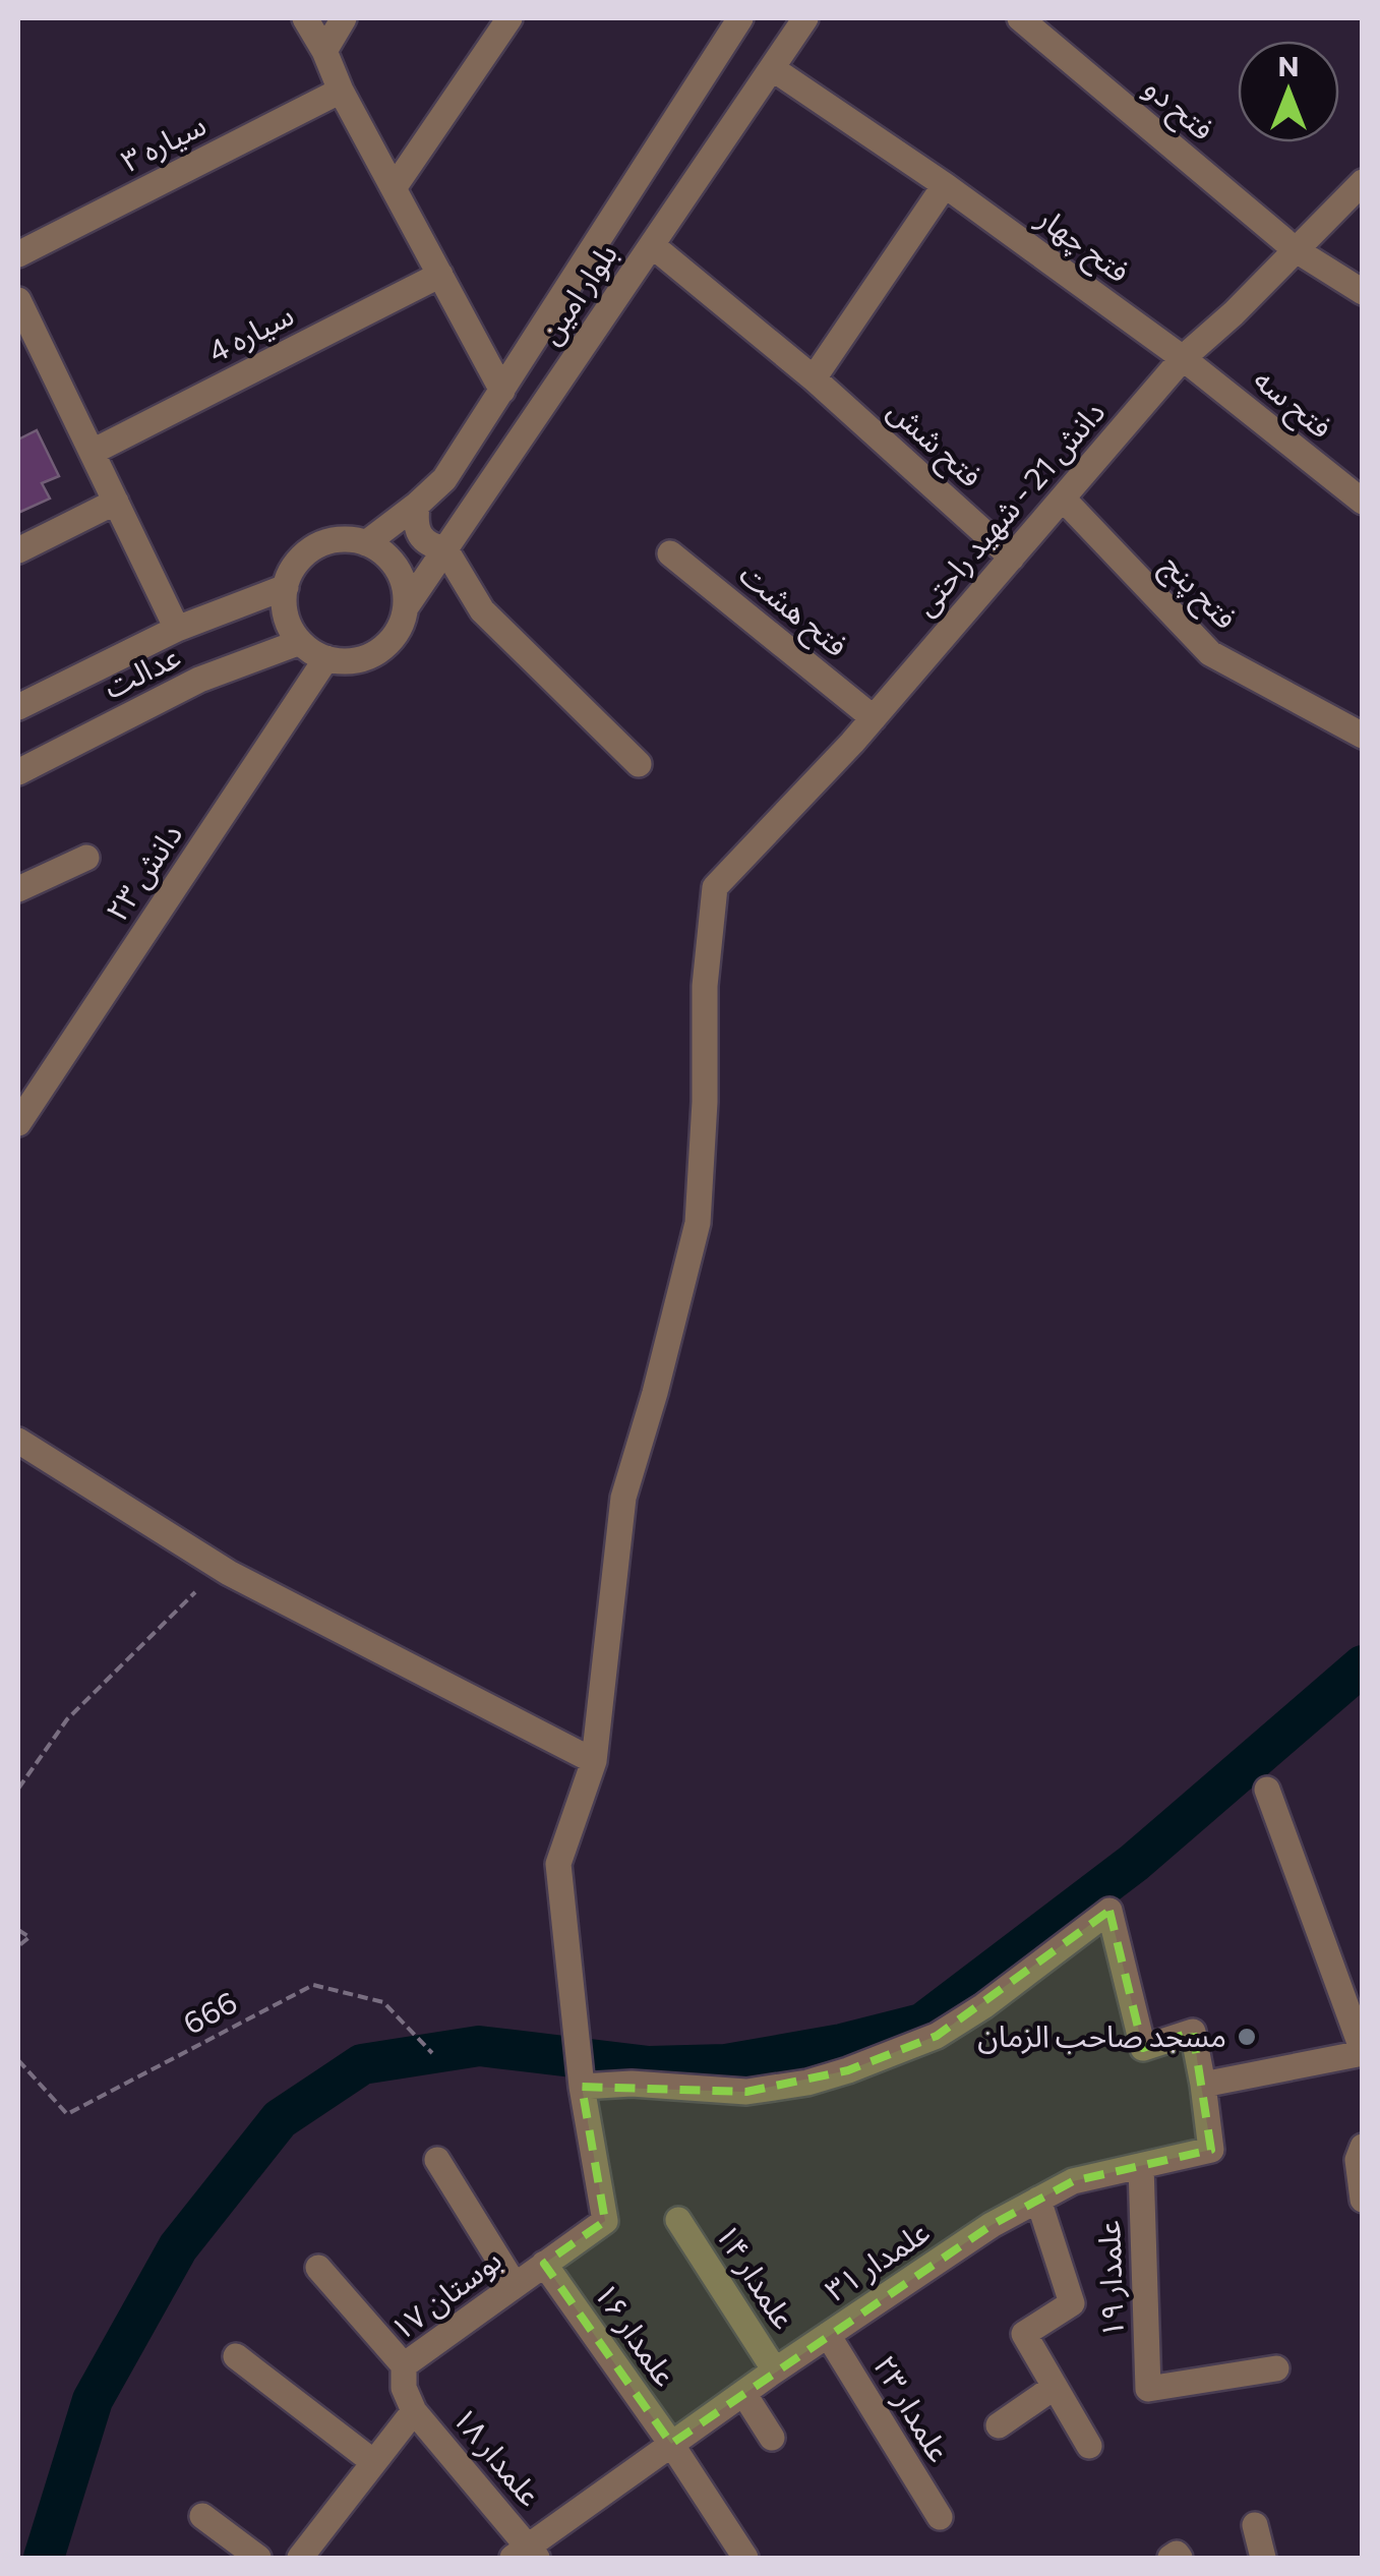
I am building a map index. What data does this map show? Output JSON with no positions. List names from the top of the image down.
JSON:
{
  "streets": {
    "street": [
      "فتح دو",
      "سیاره ۳",
      "فتح چهار",
      "بلوار امین",
      "سیاره 4",
      "فتح سه",
      "فتح شش",
      "دانش 21 - شهید راحتی",
      "فتح پنج",
      "فتح هشت",
      "عدالت",
      "دانش ۲۳",
      "علمدار ۳۱",
      "علمدار ۱۴",
      "علمدار ۱۹",
      "بوستان ۱۷",
      "علمدار ۱۶",
      "علمدار ۲۳",
      "علمدار ۱۸"
    ],
    "path": ["666"]
  },
  "crossings": [
    ["فتح دو", "دانش 21 - شهید راحتی"],
    ["فتح چهار", "بلوار امین"],
    ["فتح چهار", "فتح سه"],
    ["فتح چهار", "دانش 21 - شهید راحتی"],
    ["بلوار امین", "فتح شش"],
    ["بلوار امین", "عدالت"],
    ["بلوار امین", "دانش ۲۳"],
    ["فتح سه", "دانش 21 - شهید راحتی"],
    ["فتح شش", "دانش 21 - شهید راحتی"],
    ["دانش 21 - شهید راحتی", "فتح پنج"],
    ["دانش 21 - شهید راحتی", "فتح هشت"],
    ["عدالت", "دانش ۲۳"],
    ["علمدار ۳۱", "علمدار ۱۴"],
    ["علمدار ۳۱", "علمدار ۱۹"],
    ["علمدار ۳۱", "بوستان ۱۷"],
    ["علمدار ۳۱", "علمدار ۱۶"],
    ["علمدار ۳۱", "علمدار ۲۳"],
    ["علمدار ۳۱", "علمدار ۱۸"],
    ["بوستان ۱۷", "علمدار ۱۶"],
    ["بوستان ۱۷", "علمدار ۱۸"]
  ],
  "places": ["مسجد صاحب الزمان"],
  "north": "top"
}
